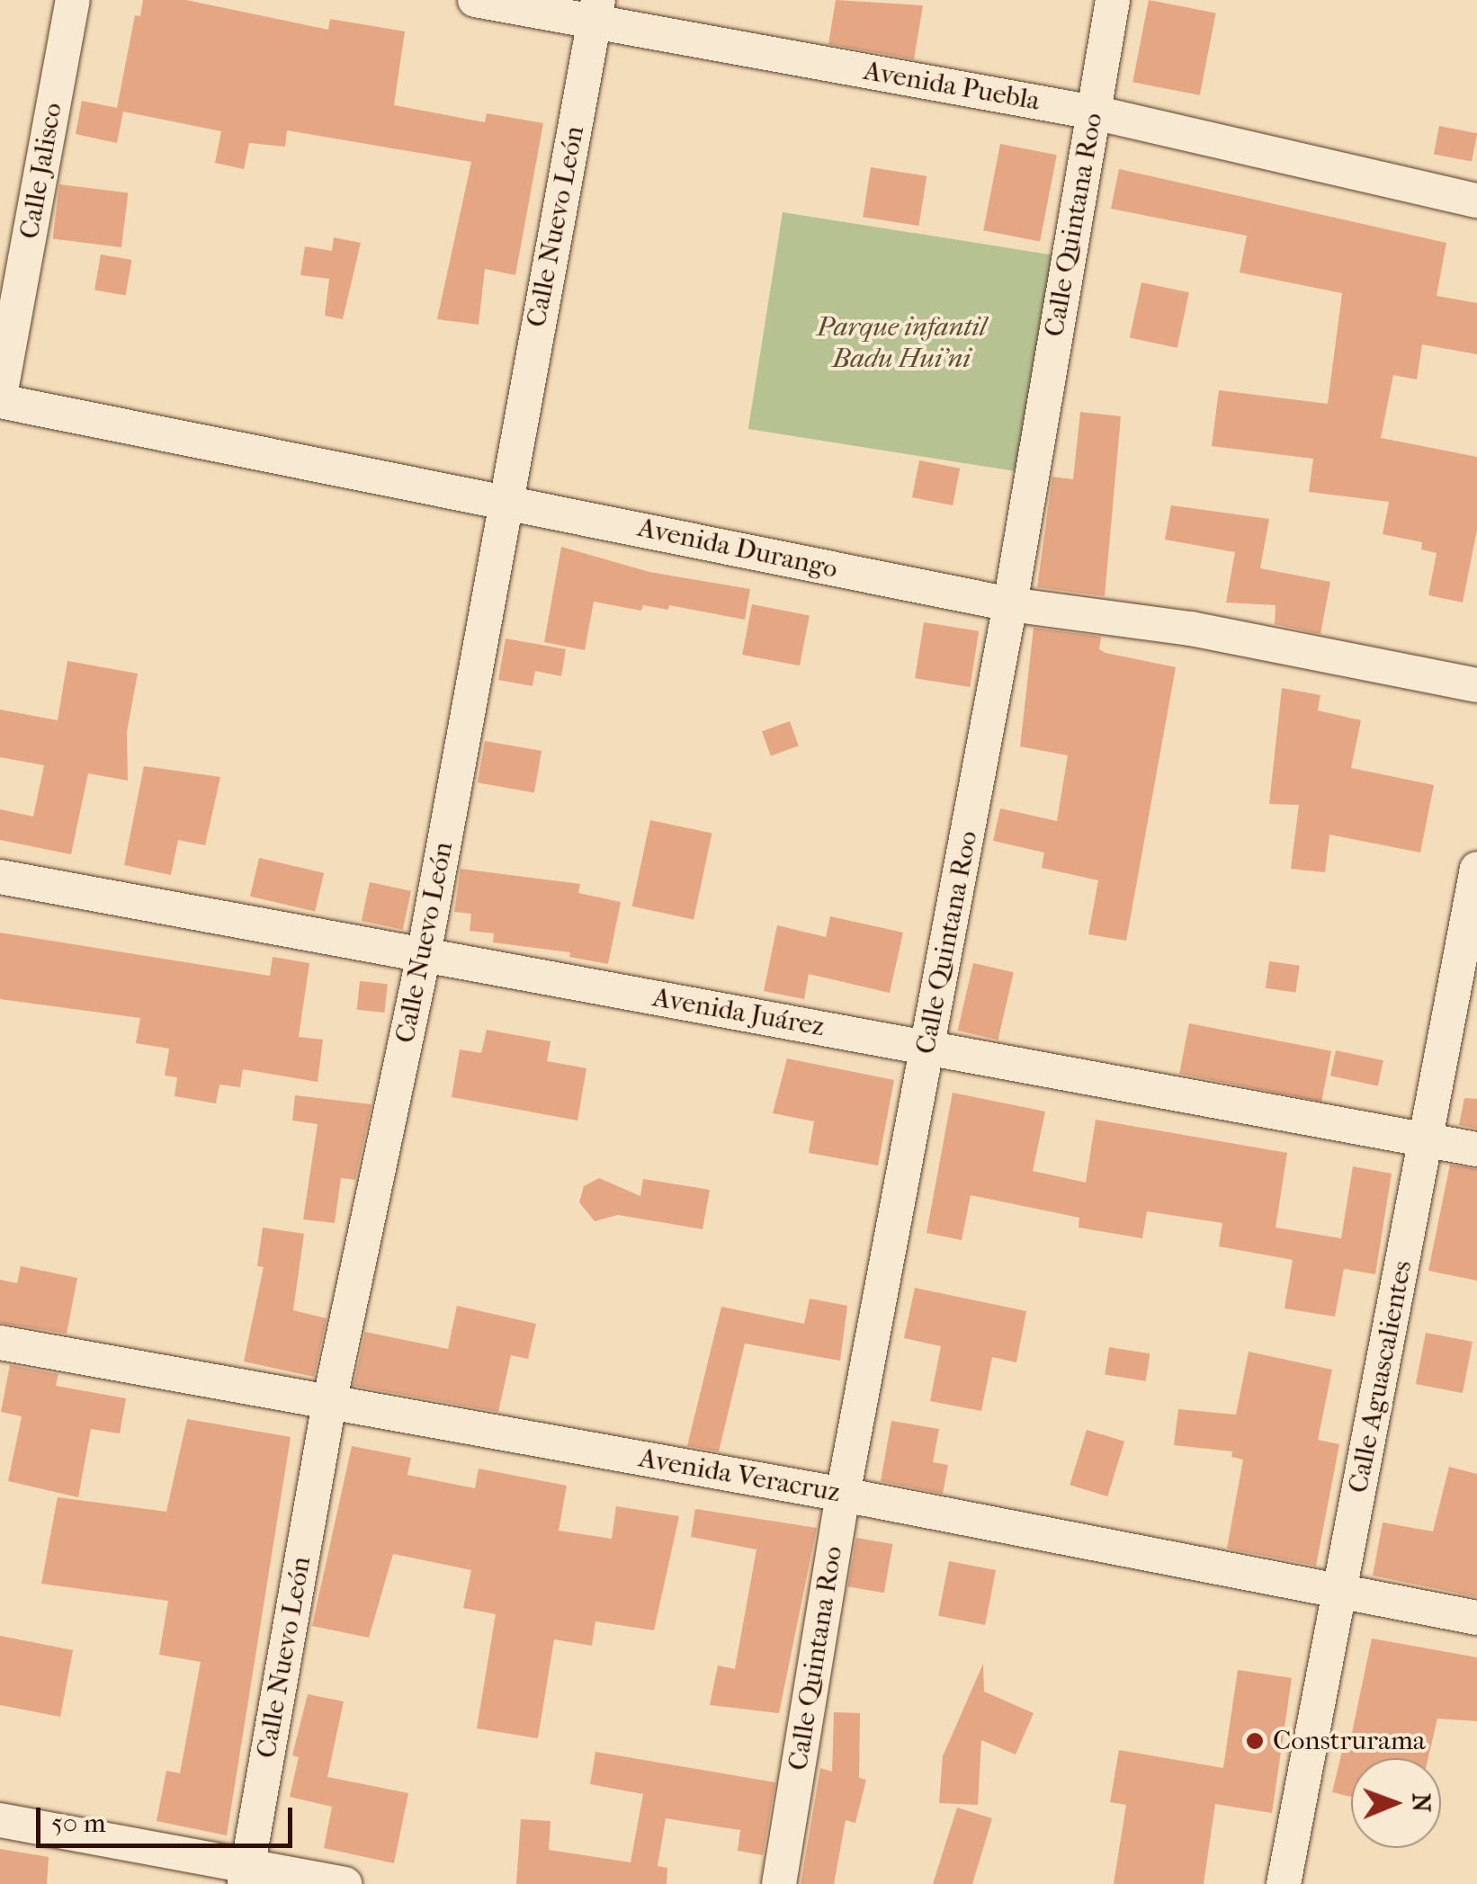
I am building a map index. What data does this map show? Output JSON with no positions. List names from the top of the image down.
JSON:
{
  "streets": {
    "street": [
      "Avenida Puebla",
      "Calle Jalisco",
      "Calle Quintana Roo",
      "Calle Nuevo León",
      "Avenida Durango",
      "Avenida Juárez",
      "Calle Aguascalientes",
      "Avenida Veracruz"
    ]
  },
  "crossings": [
    ["Avenida Puebla", "Calle Quintana Roo"],
    ["Avenida Puebla", "Calle Nuevo León"],
    ["Calle Jalisco", "Avenida Durango"],
    ["Calle Quintana Roo", "Avenida Durango"],
    ["Calle Quintana Roo", "Avenida Juárez"],
    ["Calle Quintana Roo", "Avenida Veracruz"],
    ["Calle Nuevo León", "Avenida Durango"],
    ["Calle Nuevo León", "Avenida Juárez"],
    ["Calle Nuevo León", "Avenida Veracruz"],
    ["Avenida Juárez", "Calle Aguascalientes"],
    ["Calle Aguascalientes", "Avenida Veracruz"]
  ],
  "parks": ["Parque infantil Badu Hui'ni"],
  "places": ["Construrama"],
  "scale_bar": "50 m",
  "north": "right"
}
